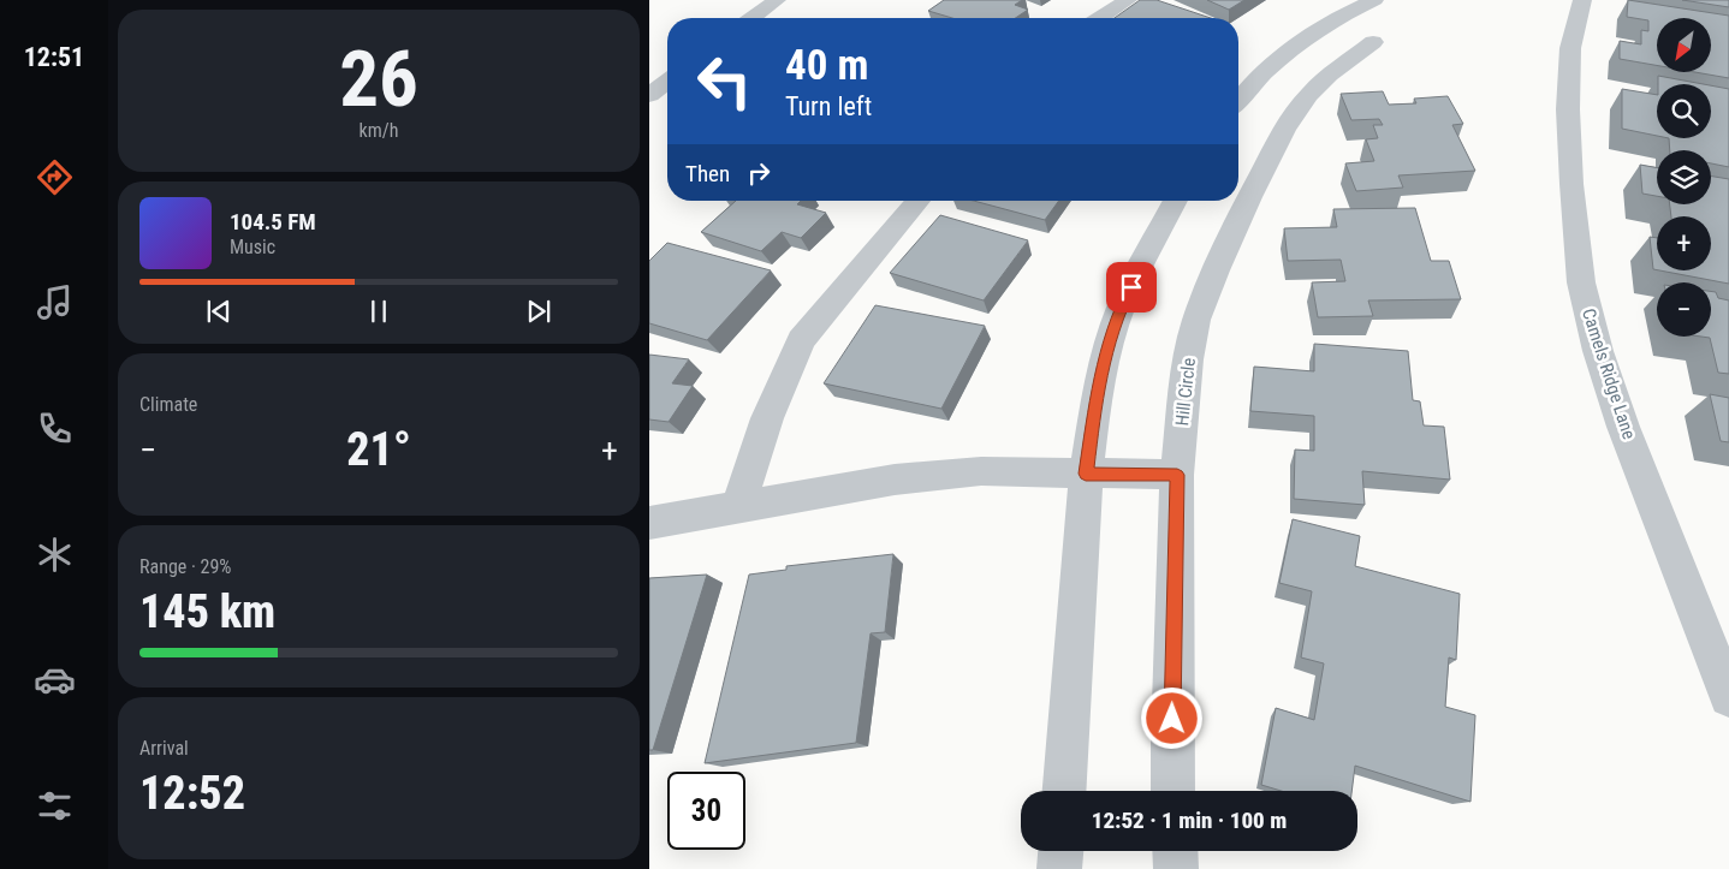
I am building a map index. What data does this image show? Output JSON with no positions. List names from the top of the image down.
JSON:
{
  "streets": {
    "street": ["Camels Ridge Lane", "Hill Circle"]
  },
  "north": "bottom left",
  "page": {
    "tabs": "12:51",
    "tile": [
      ["26", "km/h"],
      "Climate",
      ["Range · 29%", "145 km"],
      ["Arrival", "12:52"]
    ],
    "map_buttons": ["+", "−"],
    "turn": ["40 m", "Turn left"],
    "then": "Then",
    "song": ["104.5 FM", "Music"],
    "heat": ["−", "21°", "+"],
    "limit": "30",
    "trip": "12:52 · 1 min · 100 m"
  }
}
